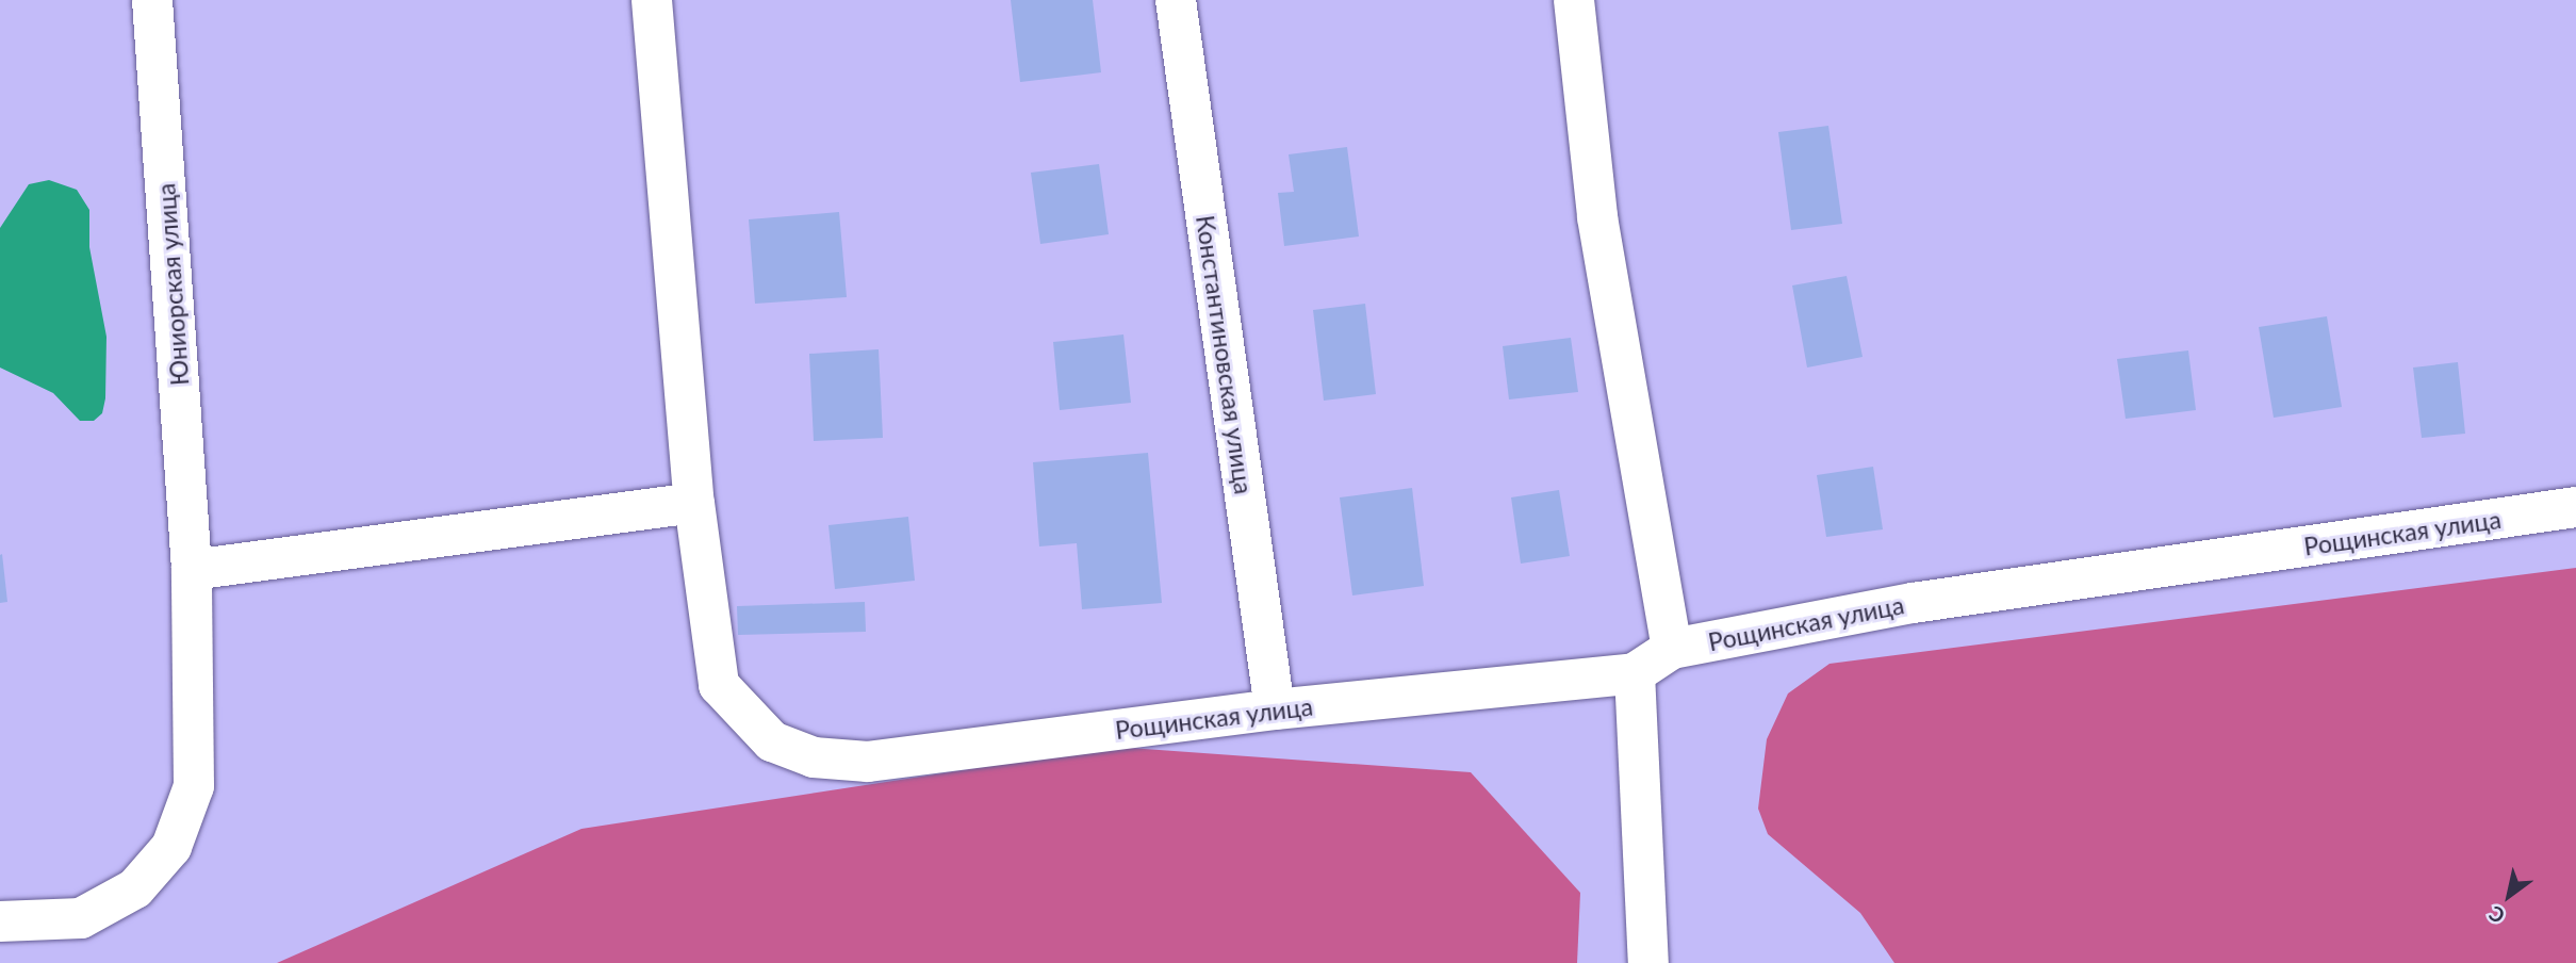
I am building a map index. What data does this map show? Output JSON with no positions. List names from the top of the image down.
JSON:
{
  "streets": {
    "street": ["Юниорская улица", "Константиновская улица", "Рощинская улица"]
  },
  "crossings": [
    ["Константиновская улица", "Рощинская улица"]
  ],
  "north": "bottom left"
}
